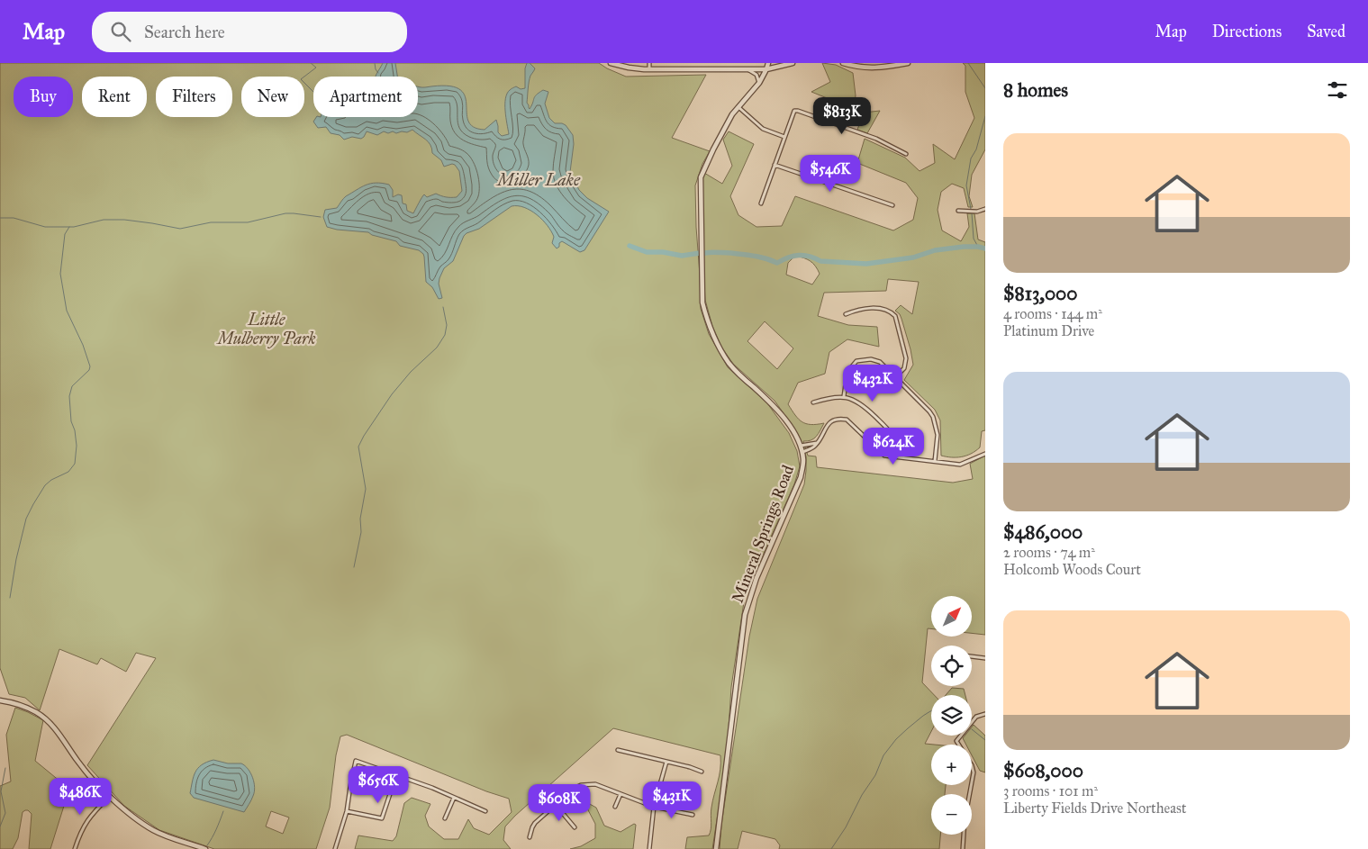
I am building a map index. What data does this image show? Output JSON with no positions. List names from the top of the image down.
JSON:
{
  "streets": {
    "street": ["Mineral Springs Road"]
  },
  "water": ["Miller Lake"],
  "parks": ["Little Mulberry Park"],
  "north": "top right",
  "page": {
    "header": "Map",
    "search": "Search here",
    "nav": ["Map", "Directions", "Saved"],
    "heading": "8 homes",
    "chip": [
      "Buy",
      "Rent",
      "Filters",
      "New",
      "Apartment"
    ],
    "price": [
      "$813K",
      "$546K",
      "$432K",
      "$624K",
      "$656K",
      "$486K",
      "$431K",
      "$608K"
    ],
    "list": [
      {
        "name": "$813,000",
        "note": "4 rooms · 144 m² · Platinum Drive"
      },
      {
        "name": "$486,000",
        "note": "2 rooms · 74 m² · Holcomb Woods Court"
      },
      {
        "name": "$608,000",
        "note": "3 rooms · 101 m² · Liberty Fields Drive Northeast"
      }
    ],
    "map_buttons": ["+", "−"]
  }
}
